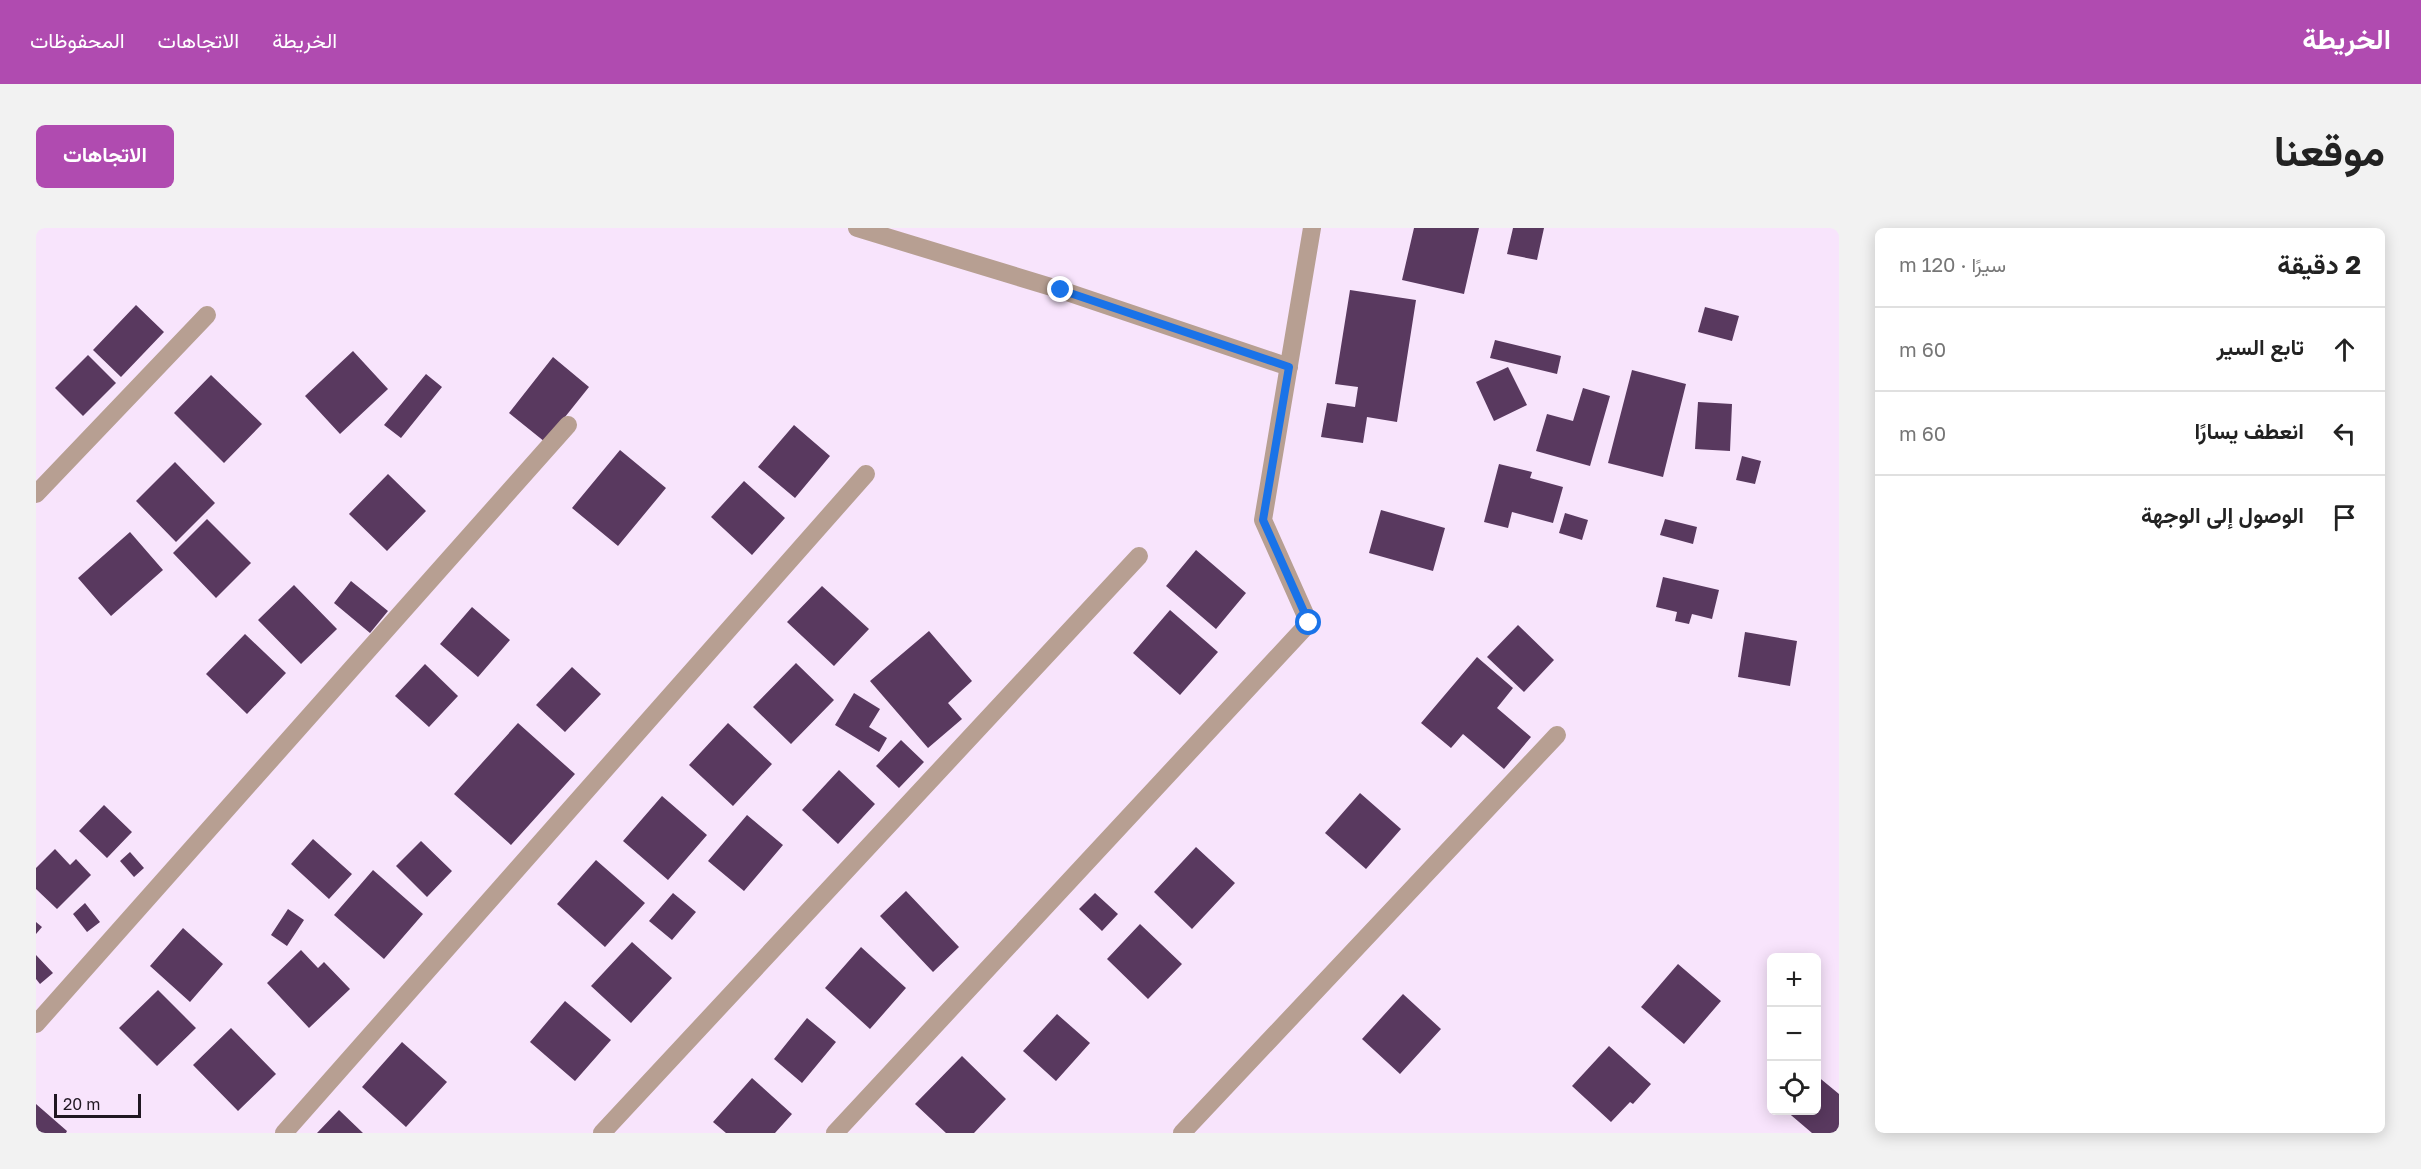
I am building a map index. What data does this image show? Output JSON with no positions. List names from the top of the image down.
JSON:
{
  "scale_bar": "20 m",
  "page": {
    "header": "الخريطة",
    "nav": ["الخريطة", "الاتجاهات", "المحفوظات"],
    "title": "موقعنا",
    "buttons": "الاتجاهات",
    "heading": ["2 دقيقة", "سيرًا · 120 m"],
    "list": [
      ["تابع السير", "60 m"],
      ["انعطف يسارًا", "60 m"],
      "الوصول إلى الوجهة"
    ],
    "map_buttons": ["+", "−"],
    "scale": "20 m"
  }
}
